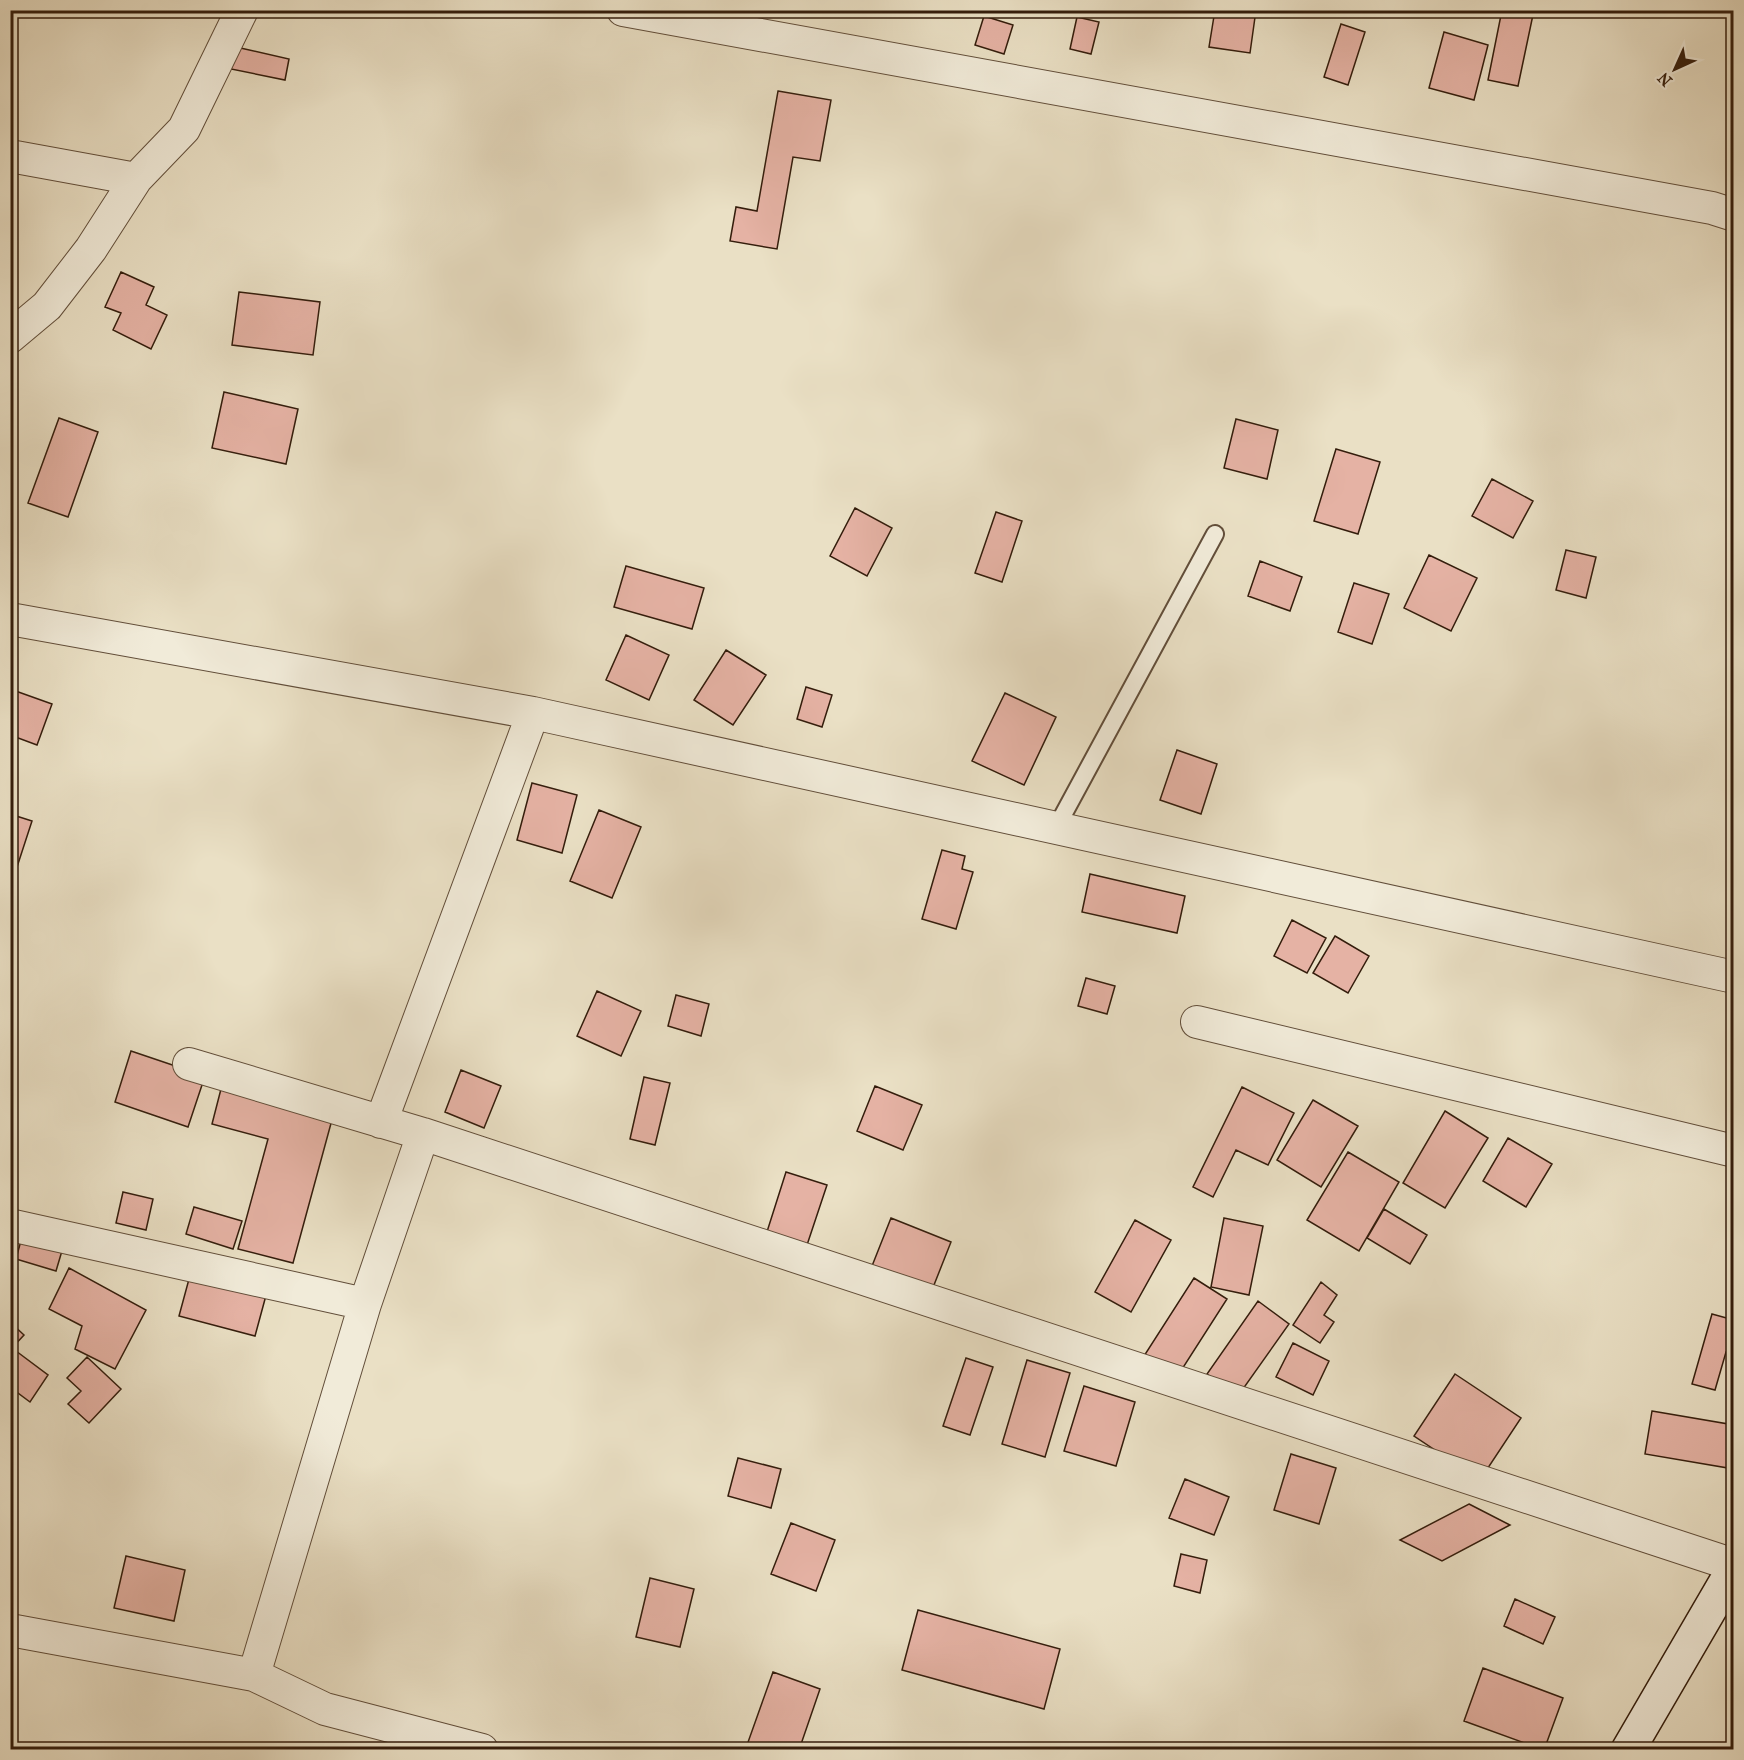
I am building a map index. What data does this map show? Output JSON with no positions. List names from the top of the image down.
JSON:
{
  "north": "bottom left"
}
